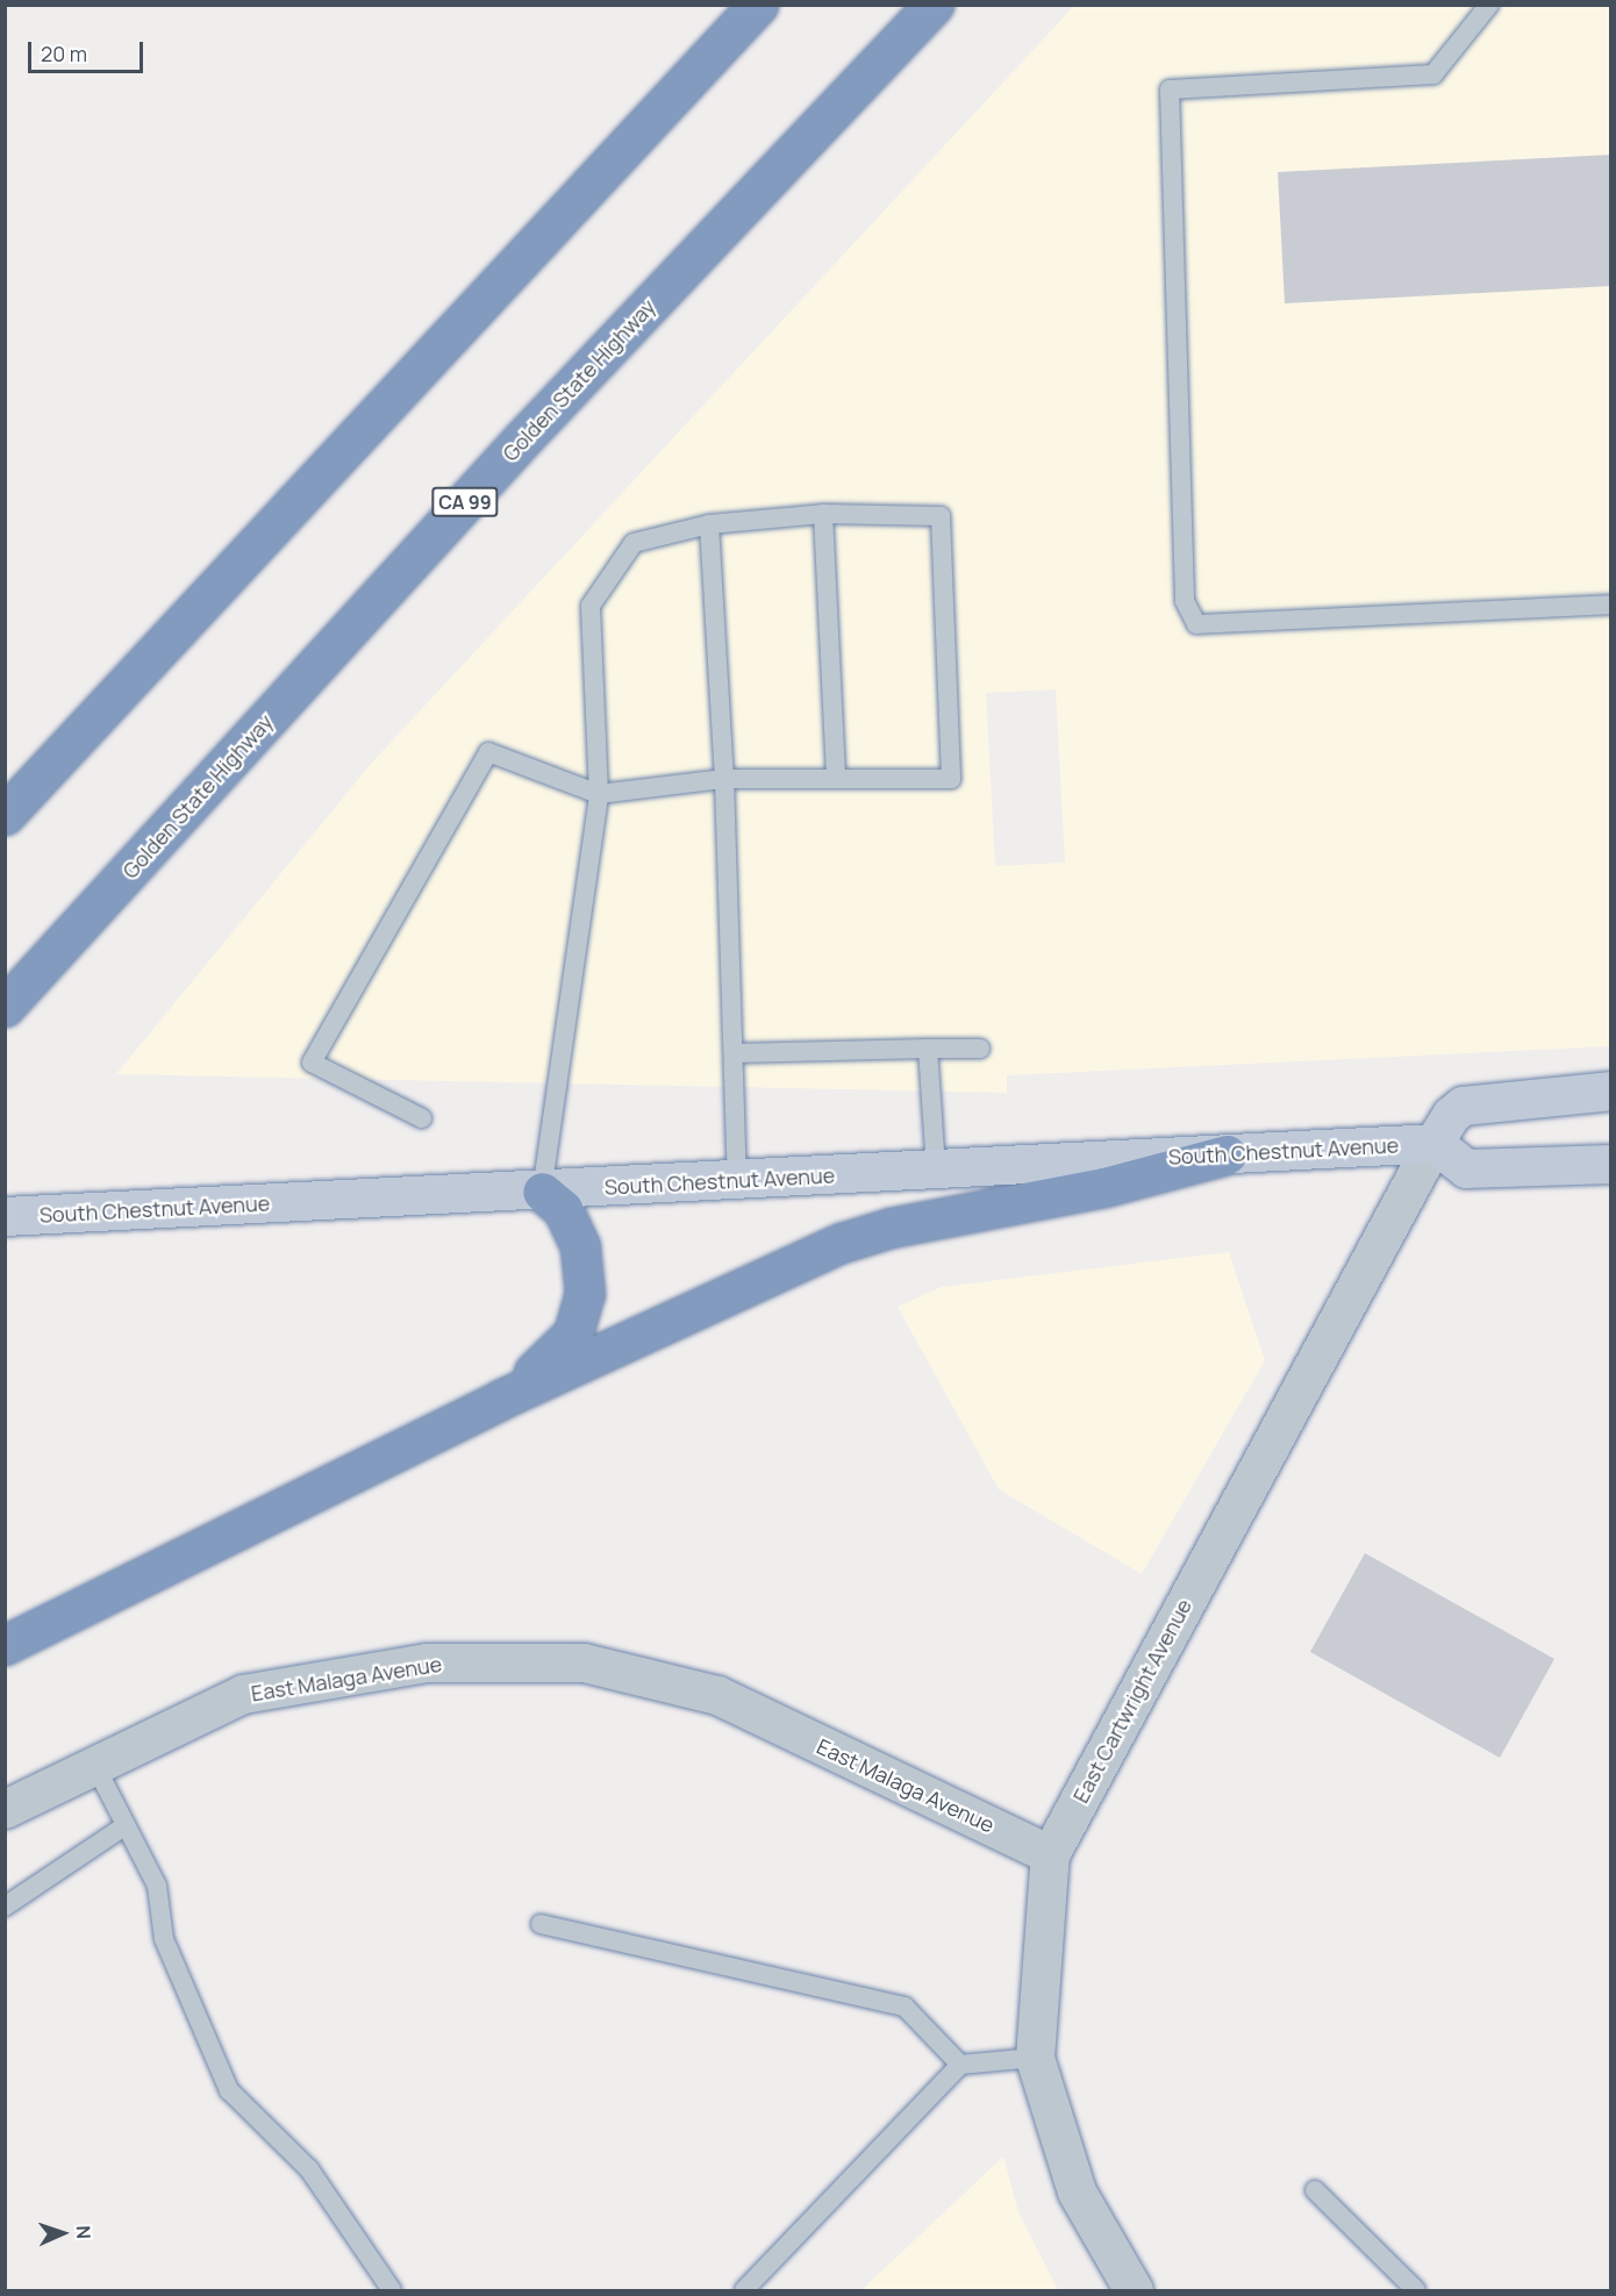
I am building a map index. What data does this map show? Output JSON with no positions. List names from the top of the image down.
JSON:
{
  "streets": {
    "highway": ["Golden State Highway", "CA 99"],
    "main road": ["South Chestnut Avenue"],
    "street": ["East Malaga Avenue", "East Cartwright Avenue"]
  },
  "crossings": [
    ["South Chestnut Avenue", "East Cartwright Avenue"],
    ["East Malaga Avenue", "East Cartwright Avenue"]
  ],
  "scale_bar": "20 m",
  "north": "right"
}
